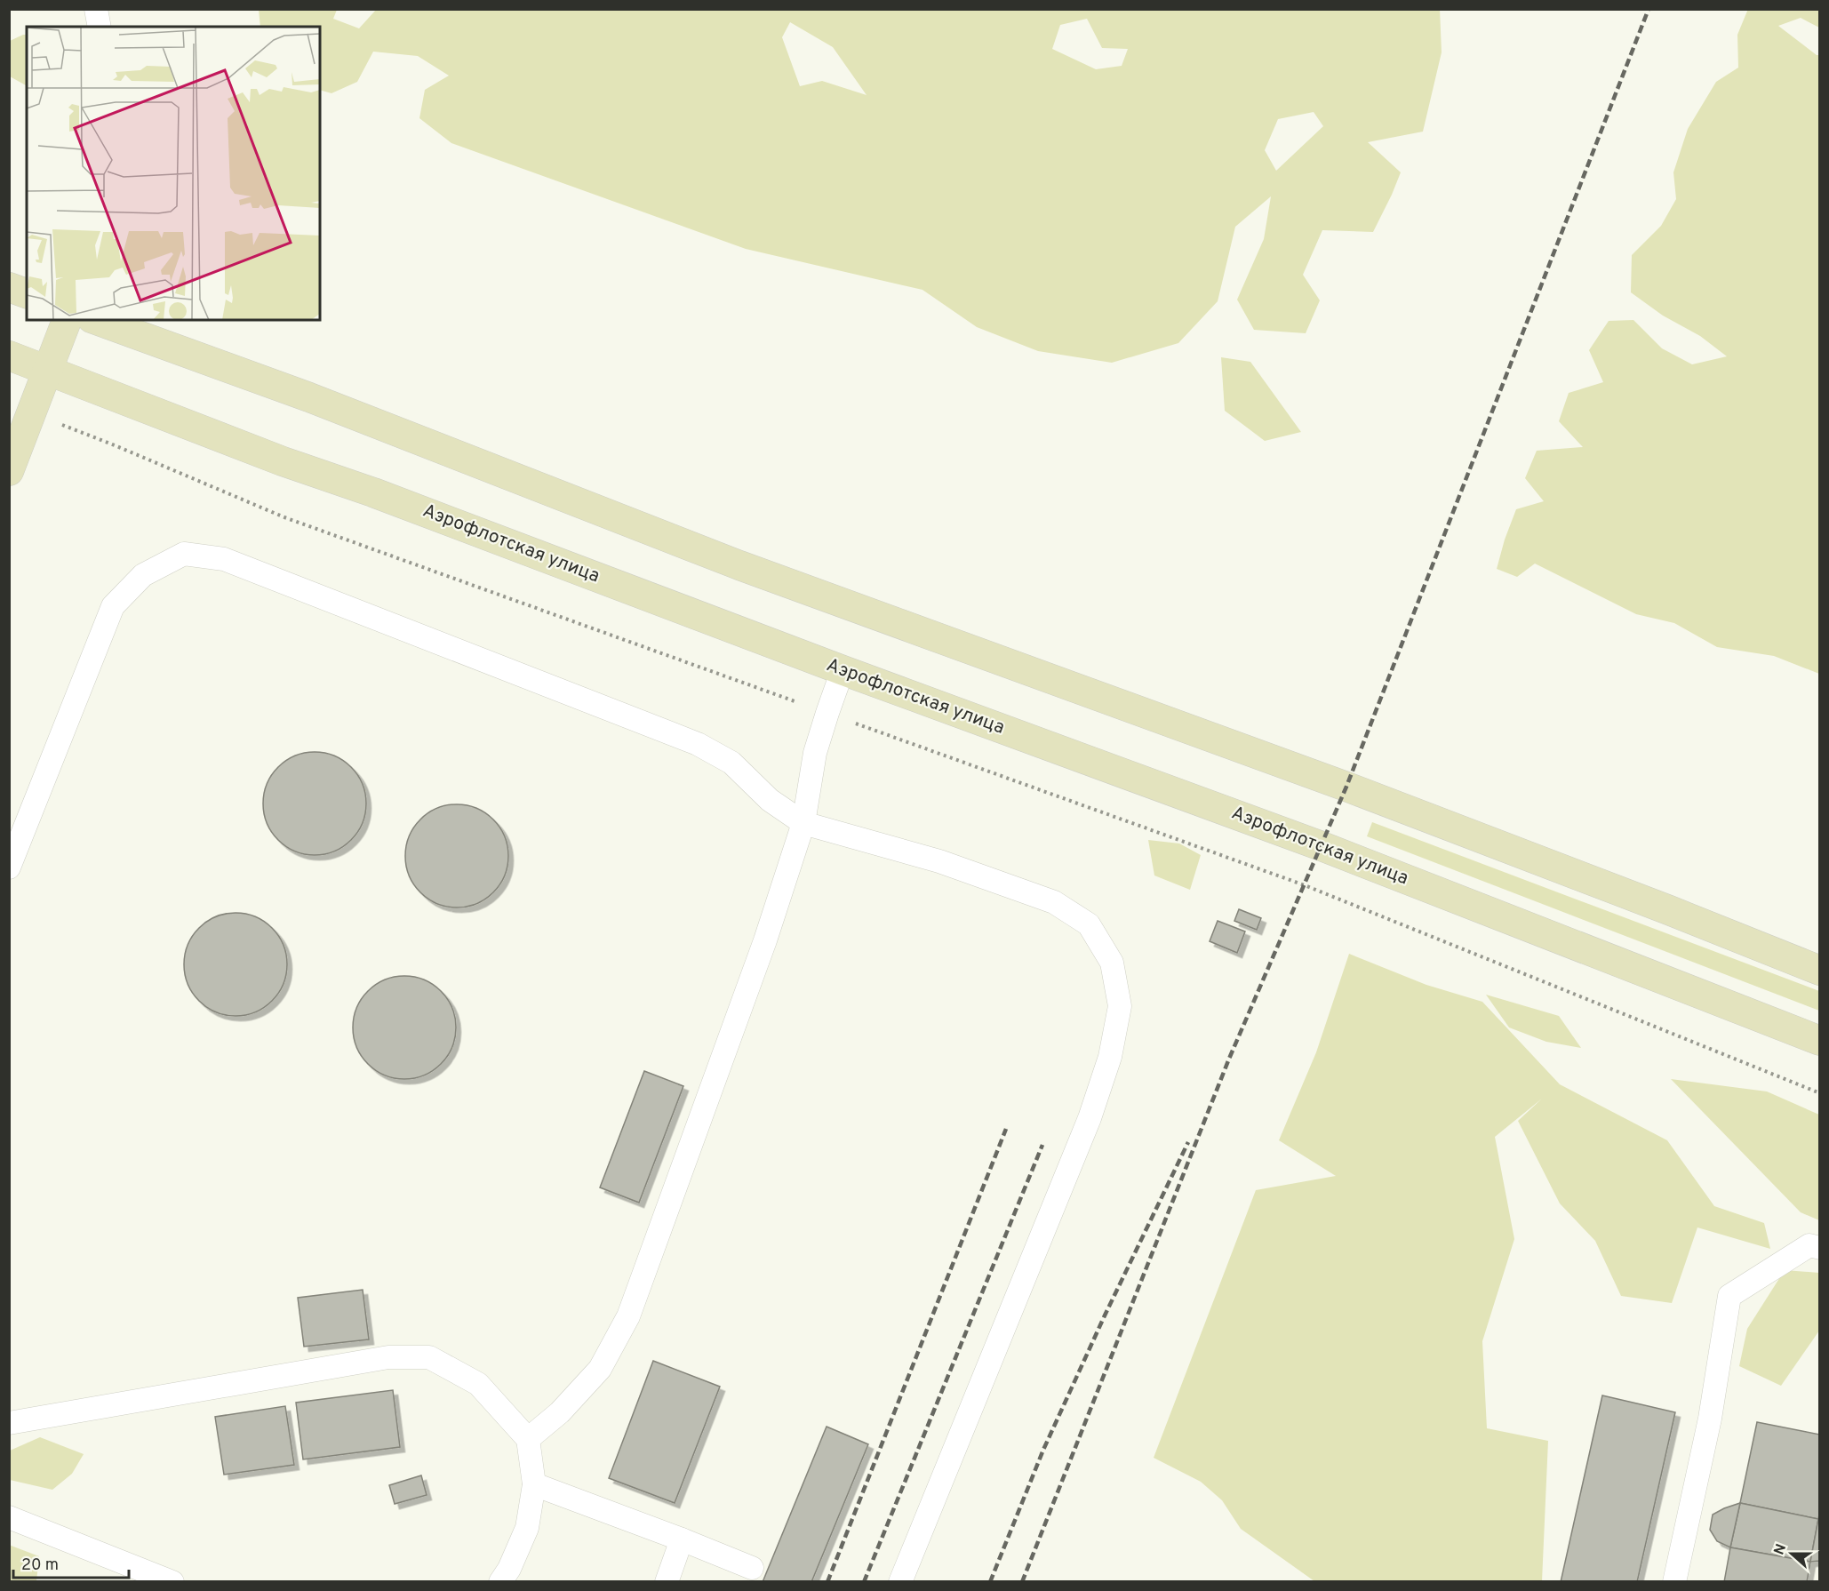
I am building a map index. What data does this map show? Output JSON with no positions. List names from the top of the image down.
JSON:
{
  "streets": {
    "main road": ["Аэрофлотская улица"]
  },
  "scale_bar": "20 m",
  "north": "left"
}
